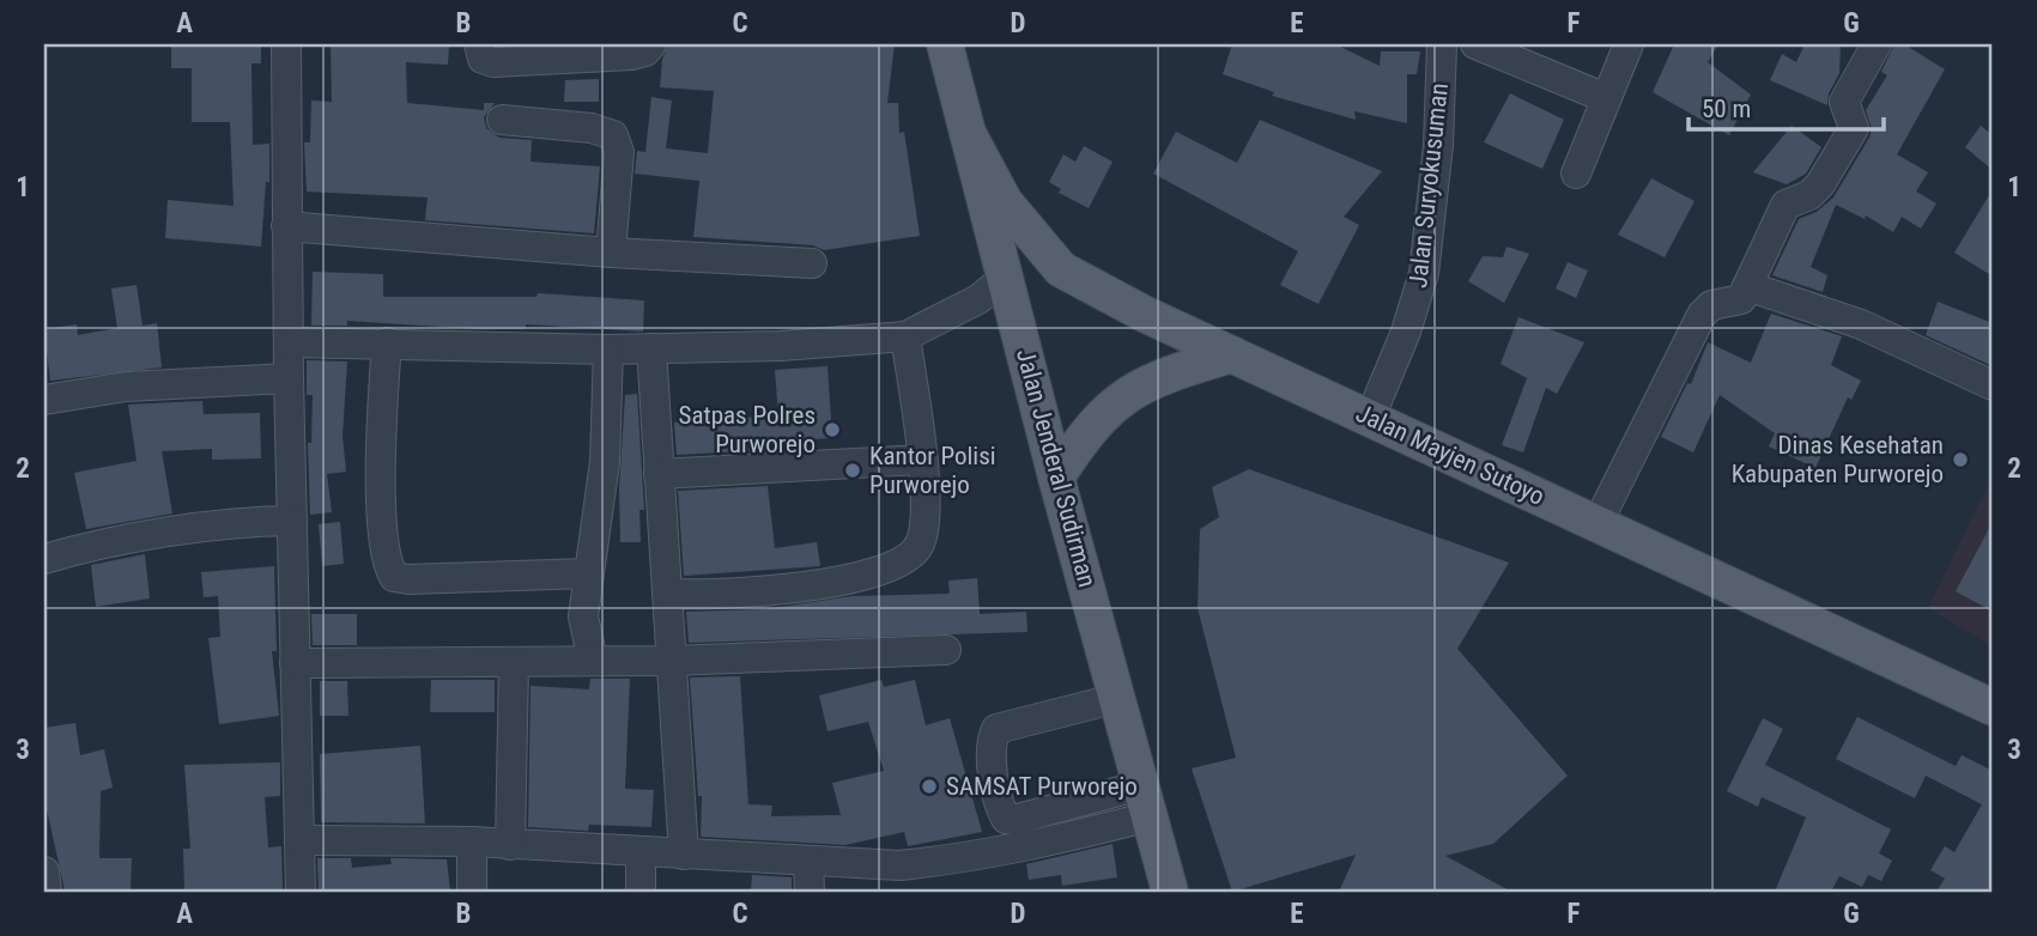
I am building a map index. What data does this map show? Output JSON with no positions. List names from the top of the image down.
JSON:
{
  "streets": {
    "main road": ["Jalan Mayjen Sutoyo", "Jalan Jenderal Sudirman"],
    "street": ["Jalan Suryokusuman"]
  },
  "crossings": [
    ["Jalan Suryokusuman", "Jalan Mayjen Sutoyo"],
    ["Jalan Mayjen Sutoyo", "Jalan Jenderal Sudirman"]
  ],
  "places": [
    "Satpas Polres Purworejo",
    "Dinas Kesehatan Kabupaten Purworejo",
    "Kantor Polisi Purworejo",
    "SAMSAT Purworejo"
  ],
  "scale_bar": "50 m",
  "grid": {
    "columns": [
      "A",
      "B",
      "C",
      "D",
      "E",
      "F",
      "G"
    ],
    "rows": ["1", "2", "3"]
  }
}
